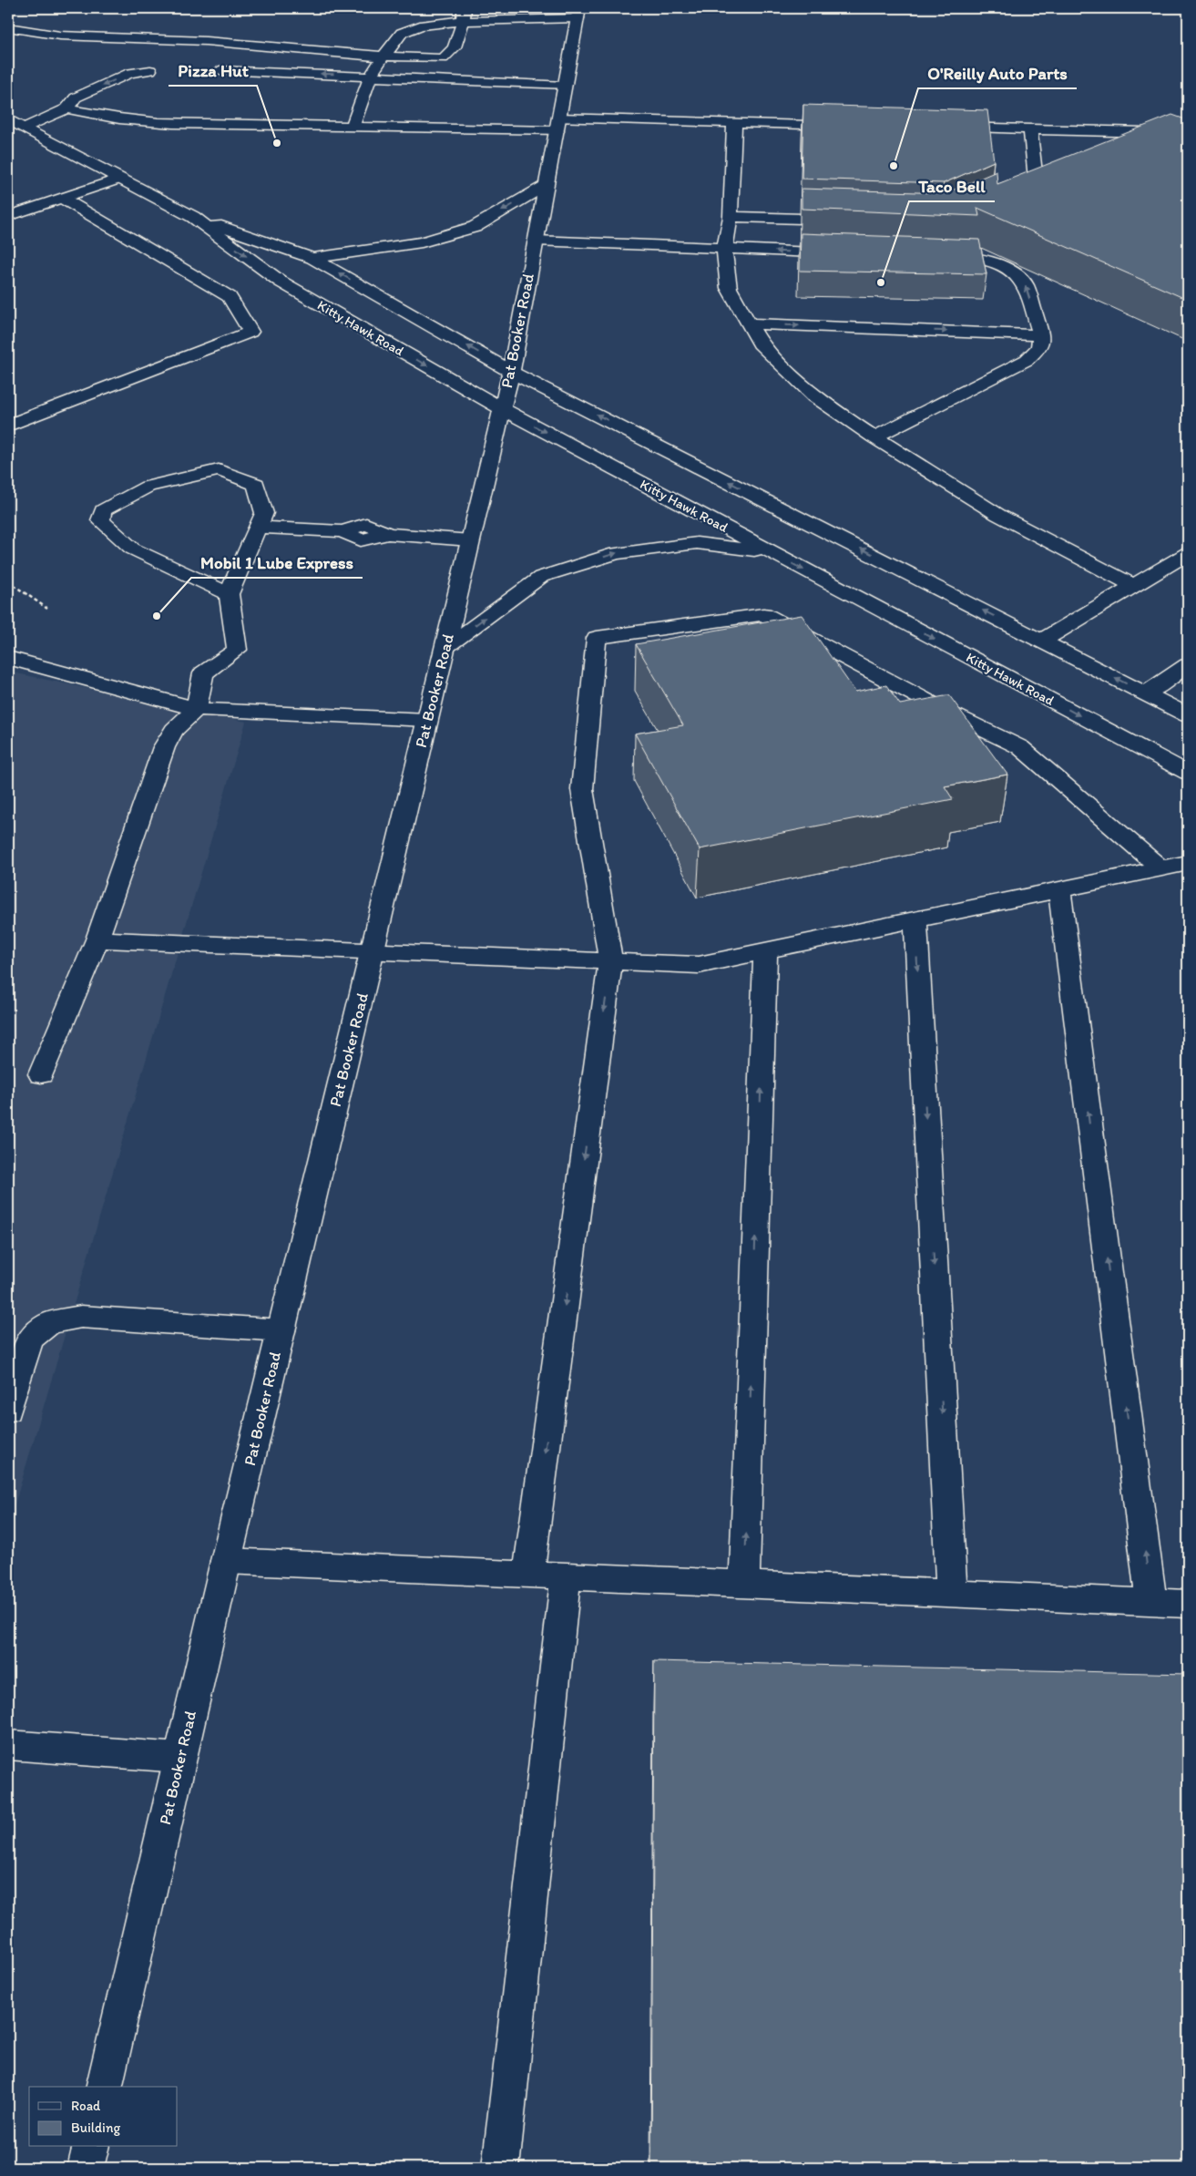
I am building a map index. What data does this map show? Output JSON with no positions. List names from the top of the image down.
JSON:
{
  "streets": {
    "main road": ["Kitty Hawk Road", "Pat Booker Road"]
  },
  "crossings": [
    ["Kitty Hawk Road", "Pat Booker Road"]
  ],
  "places": [
    "Pizza Hut",
    "O'Reilly Auto Parts",
    "Taco Bell",
    "Mobil 1 Lube Express"
  ],
  "legend": ["Road", "Building"]
}
